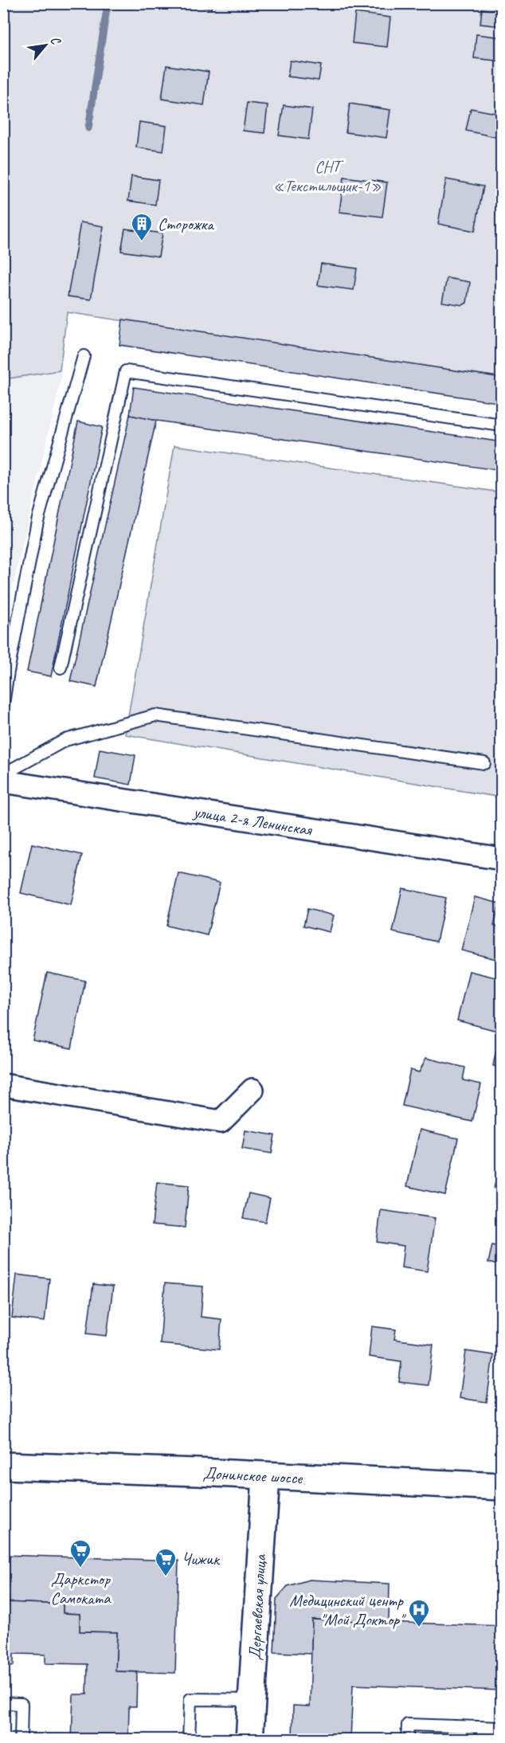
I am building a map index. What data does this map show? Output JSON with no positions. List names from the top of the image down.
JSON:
{
  "streets": {
    "main road": ["Донинское шоссе", "Дергаевская улица"],
    "street": ["улица 2-я Ленинская"]
  },
  "crossings": [
    ["Донинское шоссе", "Дергаевская улица"]
  ],
  "parks": ["СНТ «Текстильщик-1»"],
  "places": {
    "building": ["Сторожка"],
    "supermarket": ["Даркстор Самоката", "Чижик"],
    "hospital": ["Медицинский центр \"Мой Доктор\""]
  },
  "north": "top right"
}
